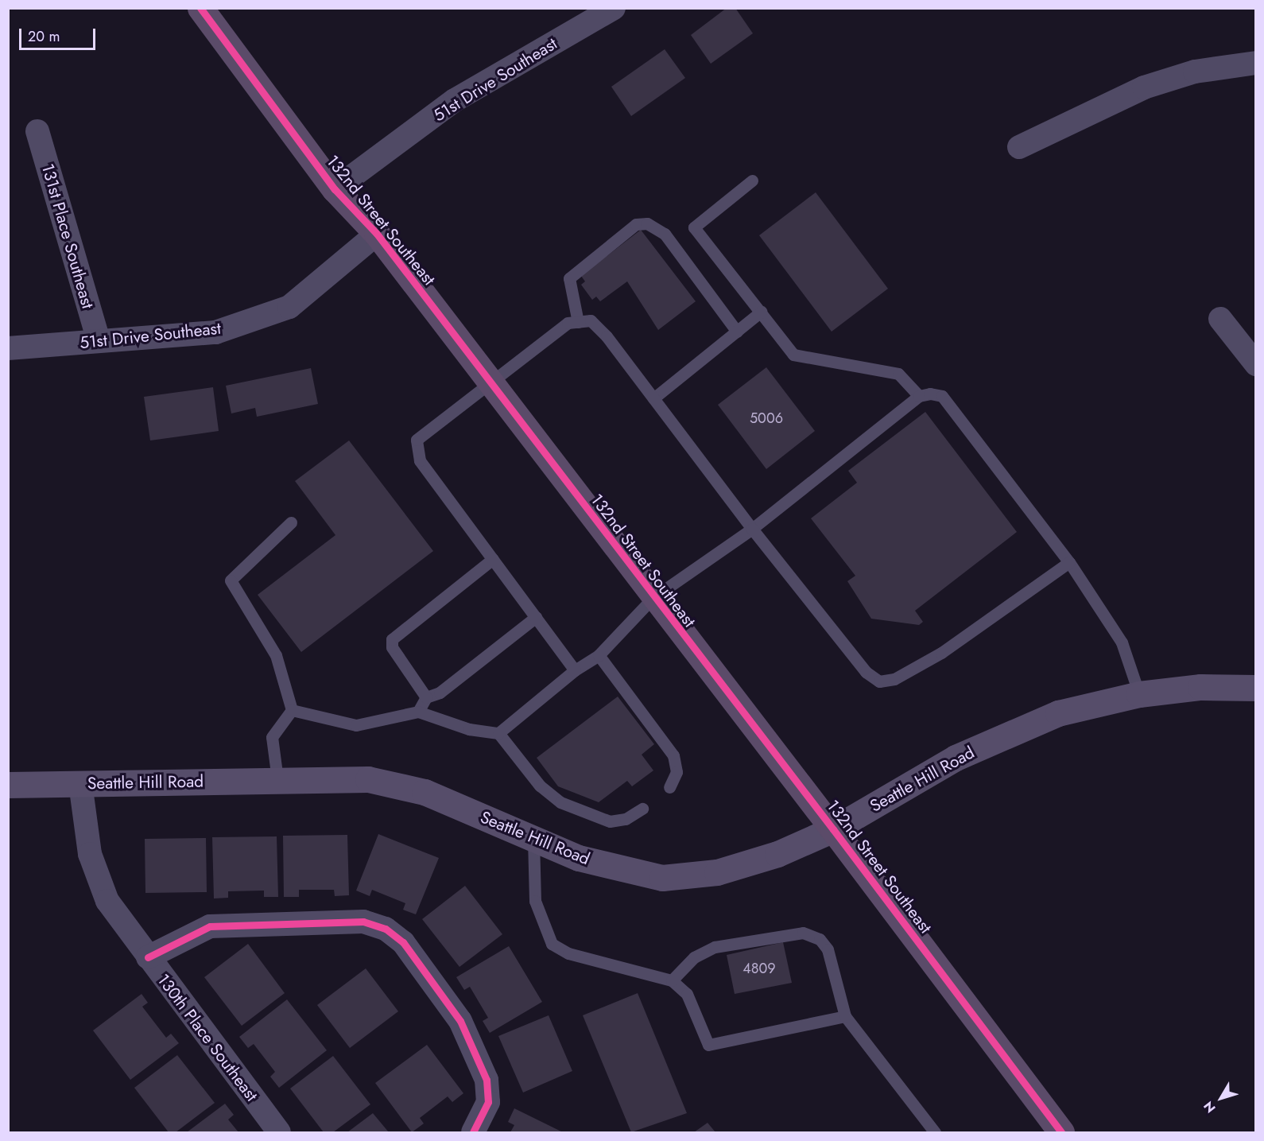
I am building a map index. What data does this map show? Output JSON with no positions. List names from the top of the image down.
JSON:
{
  "streets": {
    "main road": ["132nd Street Southeast", "Seattle Hill Road"],
    "street": ["51st Drive Southeast", "131st Place Southeast", "130th Place Southeast"]
  },
  "crossings": [
    ["51st Drive Southeast", "132nd Street Southeast"],
    ["51st Drive Southeast", "131st Place Southeast"],
    ["132nd Street Southeast", "Seattle Hill Road"],
    ["Seattle Hill Road", "130th Place Southeast"]
  ],
  "house_numbers": ["5006", "4809"],
  "scale_bar": "20 m",
  "north": "bottom left"
}
